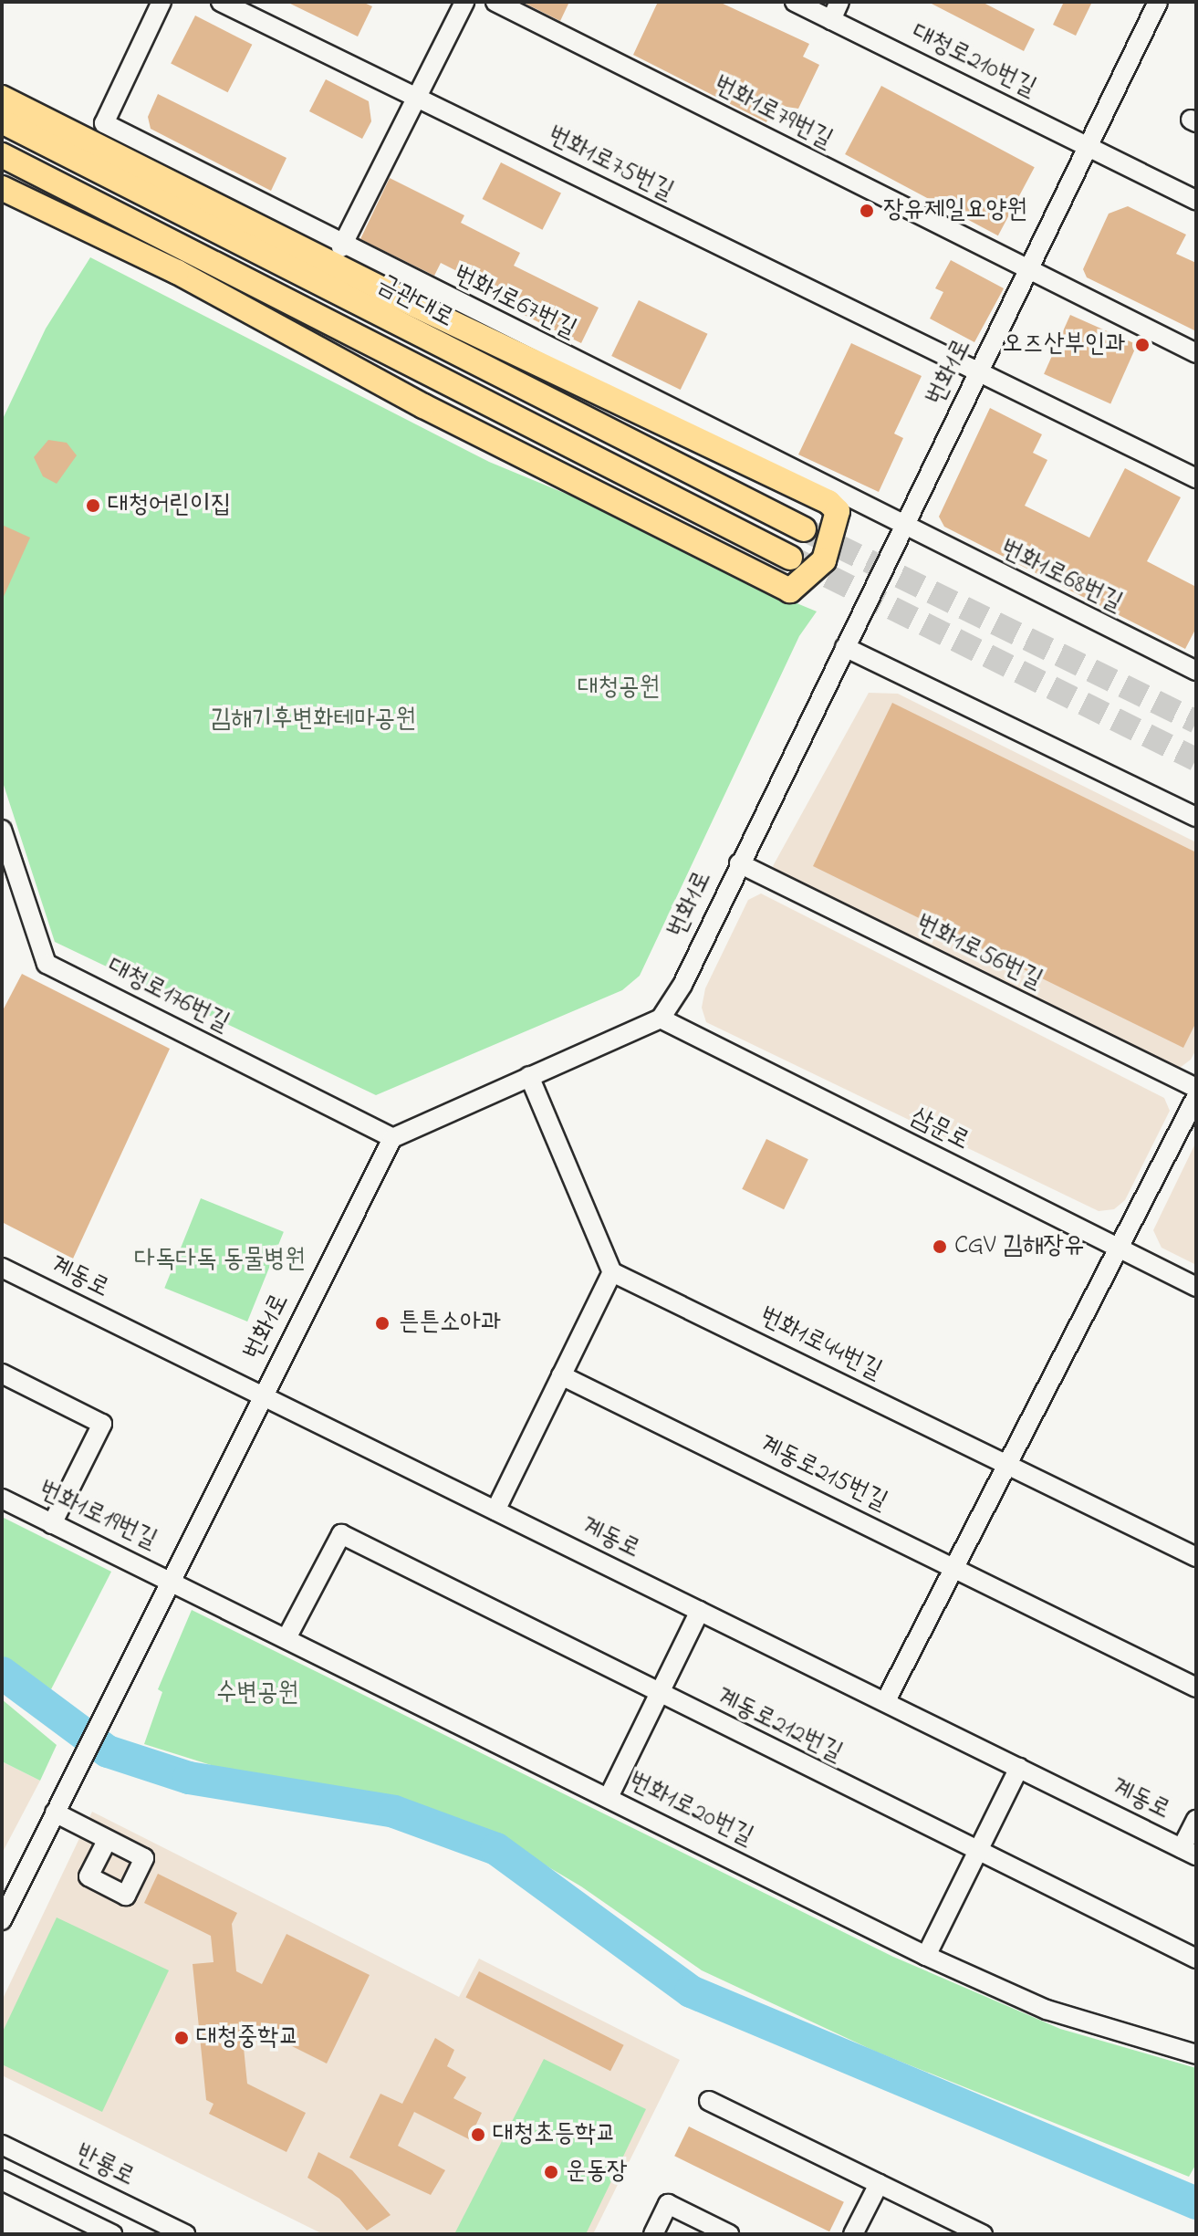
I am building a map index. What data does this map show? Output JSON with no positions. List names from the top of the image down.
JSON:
{
  "streets": {
    "main road": ["금관대로"],
    "street": [
      "대청로210번길",
      "번화1로79번길",
      "번화1로75번길",
      "번화1로67번길",
      "번화1로",
      "번화1로68번길",
      "번화1로56번길",
      "대청로176번길",
      "삼문로",
      "계동로",
      "번화1로44번길",
      "계동로215번길",
      "번화1로19번길",
      "계동로212번길",
      "번화1로20번길",
      "반룡로"
    ]
  },
  "crossings": [
    ["대청로210번길", "번화1로"],
    ["번화1로79번길", "번화1로"],
    ["번화1로75번길", "번화1로"],
    ["번화1로67번길", "번화1로"],
    ["번화1로67번길", "번화1로68번길"],
    ["번화1로", "번화1로68번길"],
    ["번화1로", "번화1로56번길"],
    ["번화1로", "대청로176번길"],
    ["번화1로", "삼문로"],
    ["번화1로", "계동로"],
    ["번화1로", "번화1로19번길"],
    ["번화1로", "번화1로20번길"],
    ["번화1로19번길", "번화1로20번길"],
    ["계동로212번길", "번화1로20번길"]
  ],
  "parks": [
    "대청공원",
    "김해기후변화테마공원",
    "다독다독 동물병원",
    "수변공원"
  ],
  "places": [
    "장유제일요양원",
    "오즈산부인과",
    "대청어린이집",
    "CGV 김해장유",
    "튼튼소아과",
    "대청중학교",
    "대청초등학교",
    "운동장"
  ]
}
